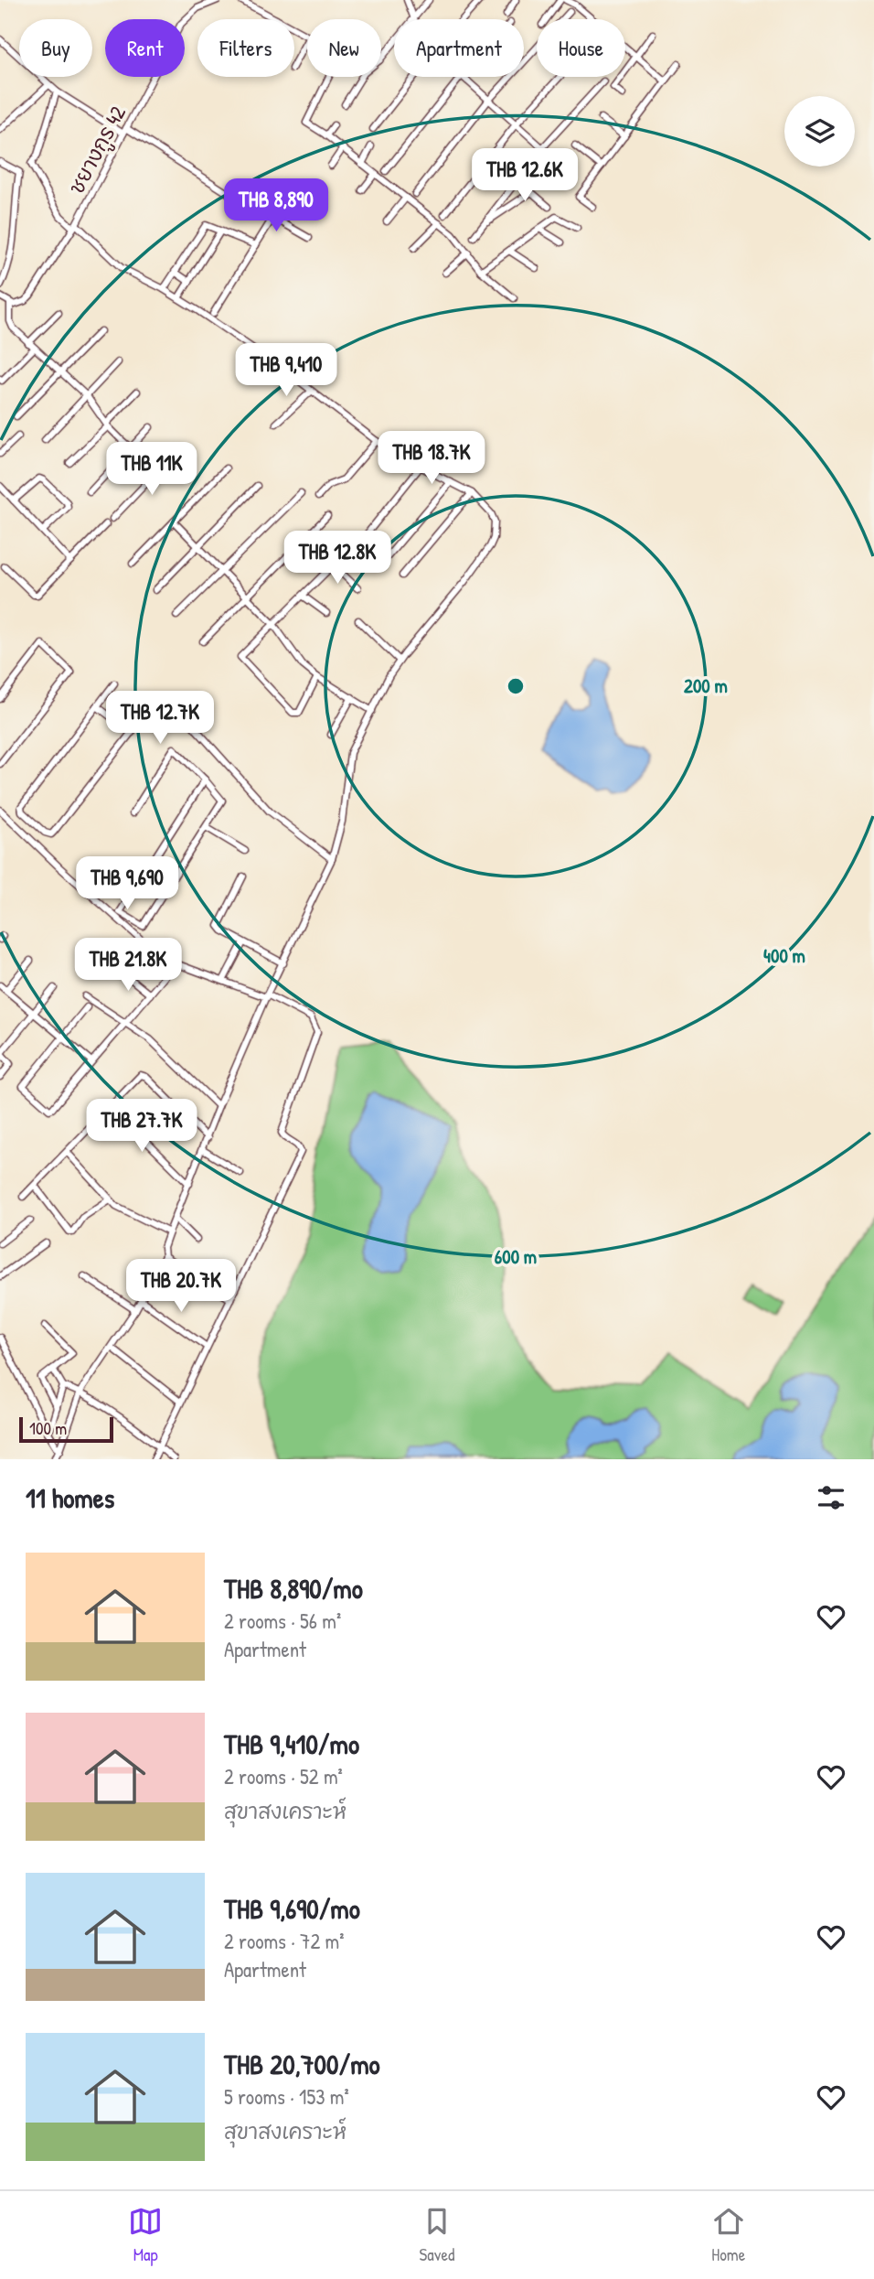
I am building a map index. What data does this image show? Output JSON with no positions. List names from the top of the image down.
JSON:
{
  "streets": {
    "street": ["ชยางกูร 42"]
  },
  "scale_bar": "100 m",
  "page": {
    "chip": [
      "Buy",
      "Rent",
      "Filters",
      "New",
      "Apartment",
      "House"
    ],
    "price": [
      "THB 12.6K",
      "THB 8,890",
      "THB 9,410",
      "THB 18.7K",
      "THB 11K",
      "THB 12.8K",
      "THB 12.7K",
      "THB 9,690",
      "THB 21.8K",
      "THB 27.7K",
      "THB 20.7K"
    ],
    "scale": "100 m",
    "heading": "11 homes",
    "list": [
      {
        "name": "THB 8,890/mo",
        "note": "2 rooms · 56 m² · Apartment"
      },
      {
        "name": "THB 9,410/mo",
        "note": "2 rooms · 52 m² · สุขาสงเคราะห์"
      },
      {
        "name": "THB 9,690/mo",
        "note": "2 rooms · 72 m² · Apartment"
      },
      {
        "name": "THB 20,700/mo",
        "note": "5 rooms · 153 m² · สุขาสงเคราะห์"
      }
    ],
    "tabs": ["Map", "Saved", "Home"]
  },
  "rings": ["200 m", "400 m", "600 m"]
}
